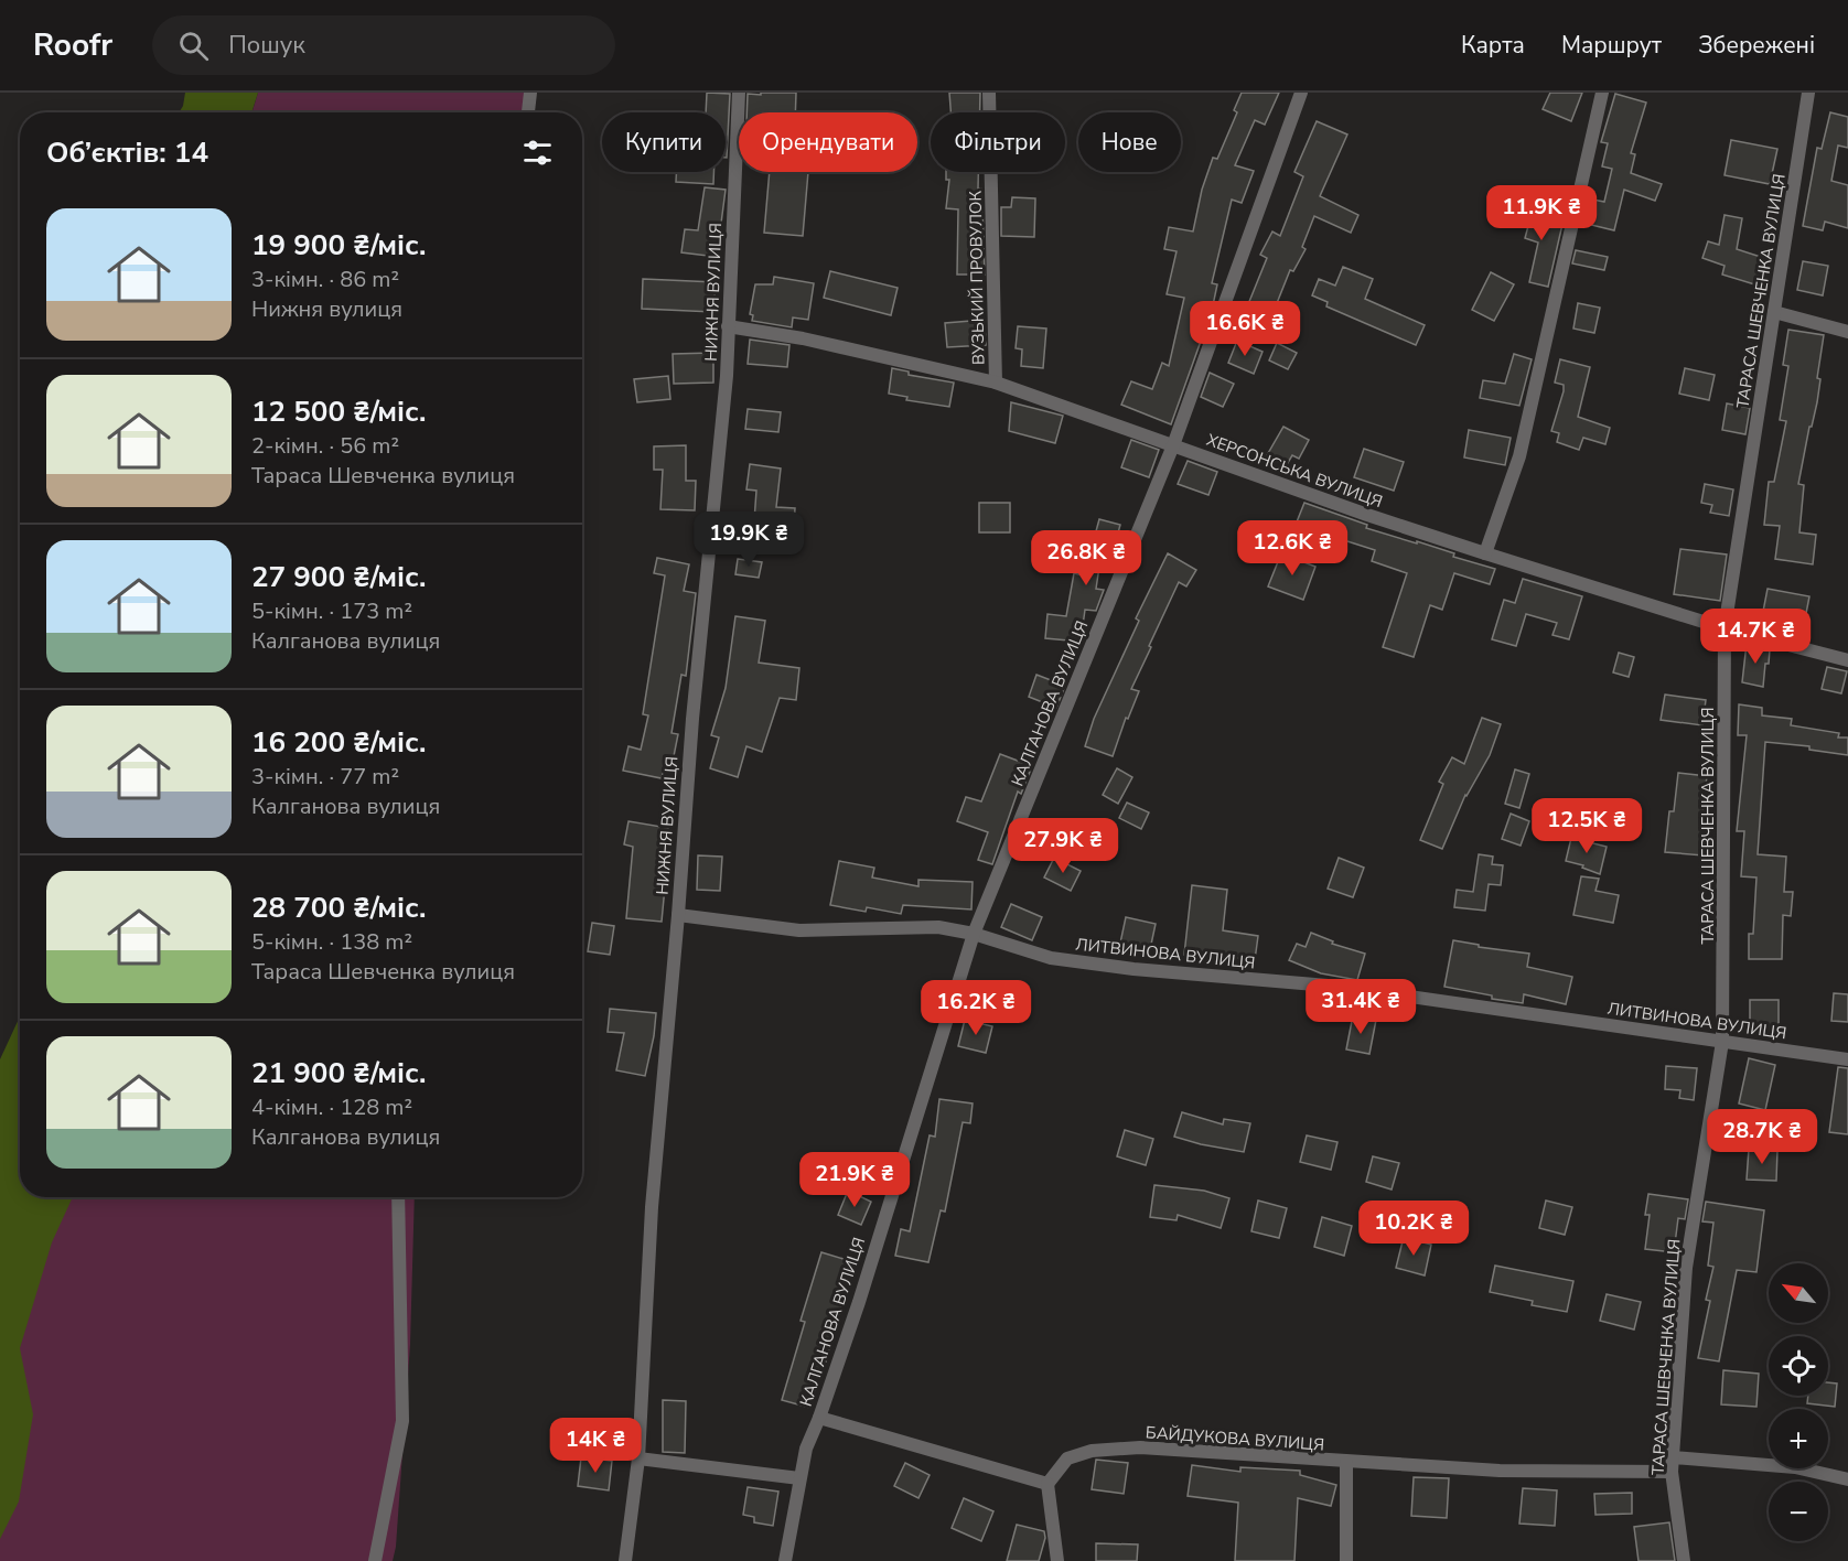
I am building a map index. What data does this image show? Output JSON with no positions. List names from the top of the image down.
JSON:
{
  "streets": {
    "street": [
      "ВУЗЬКИЙ ПРОВУЛОК",
      "ТАРАСА ШЕВЧЕНКА ВУЛИЦЯ",
      "НИЖНЯ ВУЛИЦЯ",
      "ХЕРСОНСЬКА ВУЛИЦЯ",
      "КАЛГАНОВА ВУЛИЦЯ",
      "ЛИТВИНОВА ВУЛИЦЯ",
      "БАЙДУКОВА ВУЛИЦЯ"
    ]
  },
  "crossings": [
    ["ВУЗЬКИЙ ПРОВУЛОК", "ХЕРСОНСЬКА ВУЛИЦЯ"],
    ["ТАРАСА ШЕВЧЕНКА ВУЛИЦЯ", "ХЕРСОНСЬКА ВУЛИЦЯ"],
    ["ТАРАСА ШЕВЧЕНКА ВУЛИЦЯ", "ЛИТВИНОВА ВУЛИЦЯ"],
    ["ТАРАСА ШЕВЧЕНКА ВУЛИЦЯ", "БАЙДУКОВА ВУЛИЦЯ"],
    ["НИЖНЯ ВУЛИЦЯ", "ХЕРСОНСЬКА ВУЛИЦЯ"],
    ["НИЖНЯ ВУЛИЦЯ", "ЛИТВИНОВА ВУЛИЦЯ"],
    ["ХЕРСОНСЬКА ВУЛИЦЯ", "КАЛГАНОВА ВУЛИЦЯ"],
    ["КАЛГАНОВА ВУЛИЦЯ", "ЛИТВИНОВА ВУЛИЦЯ"]
  ],
  "north": "top left",
  "page": {
    "header": "Roofr",
    "search": "Пошук",
    "nav": ["Карта", "Маршрут", "Збережені"],
    "chip": [
      "Купити",
      "Орендувати",
      "Фільтри",
      "Нове"
    ],
    "heading": "Об’єктів: 14",
    "price": [
      "11.9K ₴",
      "16.6K ₴",
      "19.9K ₴",
      "12.6K ₴",
      "26.8K ₴",
      "14.7K ₴",
      "12.5K ₴",
      "27.9K ₴",
      "31.4K ₴",
      "16.2K ₴",
      "28.7K ₴",
      "21.9K ₴",
      "10.2K ₴",
      "14K ₴"
    ],
    "list": [
      {
        "name": "19 900 ₴/міс.",
        "note": "3-кімн. · 86 m² · Нижня вулиця"
      },
      {
        "name": "12 500 ₴/міс.",
        "note": "2-кімн. · 56 m² · Тараса Шевченка вулиця"
      },
      {
        "name": "27 900 ₴/міс.",
        "note": "5-кімн. · 173 m² · Калганова вулиця"
      },
      {
        "name": "16 200 ₴/міс.",
        "note": "3-кімн. · 77 m² · Калганова вулиця"
      },
      {
        "name": "28 700 ₴/міс.",
        "note": "5-кімн. · 138 m² · Тараса Шевченка вулиця"
      },
      {
        "name": "21 900 ₴/міс.",
        "note": "4-кімн. · 128 m² · Калганова вулиця"
      }
    ],
    "map_buttons": ["+", "−"]
  }
}
